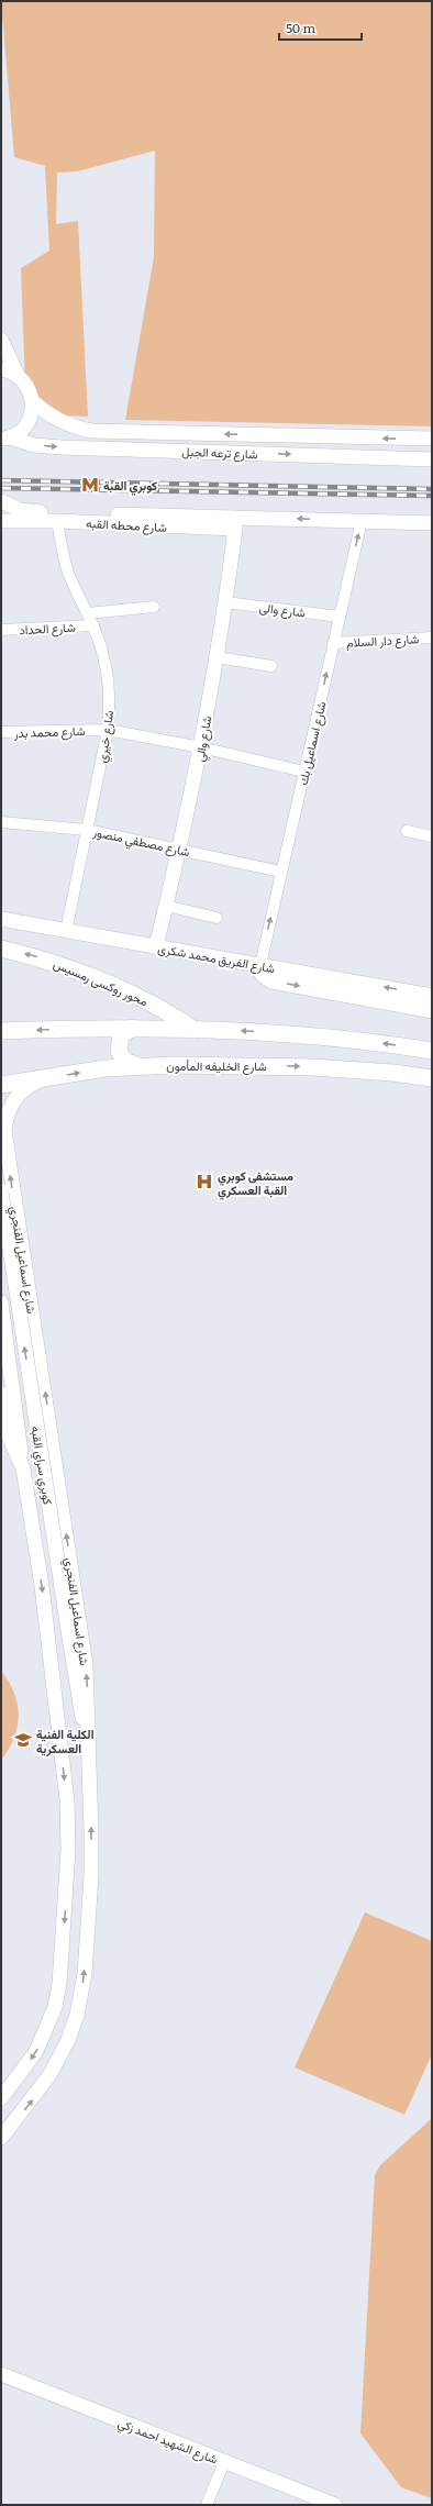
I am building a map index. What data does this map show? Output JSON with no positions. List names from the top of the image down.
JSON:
{
  "streets": {
    "main road": [
      "شارع ترعه الجبل",
      "شارع محطه القبه",
      "شارع والي",
      "شارع الفريق محمد شكرى",
      "محور روكسى رمسيس",
      "شارع الخليفه المأمون",
      "شارع اسماعيل الفنجري",
      "كوبري سراي القبه",
      "شارع الشهيد احمد زكي"
    ],
    "street": [
      "شارع والى",
      "شارع الحداد",
      "شارع دار السلام",
      "شارع محمد بدر",
      "شارع خيري",
      "شارع اسماعيل بك",
      "شارع مصطفي منصور"
    ]
  },
  "crossings": [
    ["شارع محطه القبه", "شارع خيري"],
    ["شارع محطه القبه", "شارع والي"],
    ["شارع والى", "شارع والي"],
    ["شارع والى", "شارع اسماعيل بك"],
    ["شارع الحداد", "شارع خيري"],
    ["شارع دار السلام", "شارع اسماعيل بك"],
    ["شارع محمد بدر", "شارع خيري"],
    ["شارع محمد بدر", "شارع والي"],
    ["شارع محمد بدر", "شارع اسماعيل بك"],
    ["شارع خيري", "شارع مصطفي منصور"],
    ["شارع خيري", "شارع الفريق محمد شكرى"],
    ["شارع والي", "شارع مصطفي منصور"],
    ["شارع والي", "شارع الفريق محمد شكرى"],
    ["شارع اسماعيل بك", "شارع مصطفي منصور"],
    ["شارع اسماعيل بك", "شارع الفريق محمد شكرى"],
    ["شارع الخليفه المأمون", "شارع اسماعيل الفنجري"],
    ["شارع اسماعيل الفنجري", "كوبري سراي القبه"]
  ],
  "one_way": ["شارع اسماعيل بك"],
  "places": {
    "metro station": ["كوبري القبة"],
    "hospital": ["مستشفى كوبري القبة العسكري"],
    "school or university": ["الكلية الفنية العسكرية"]
  },
  "scale_bar": "50 m"
}
